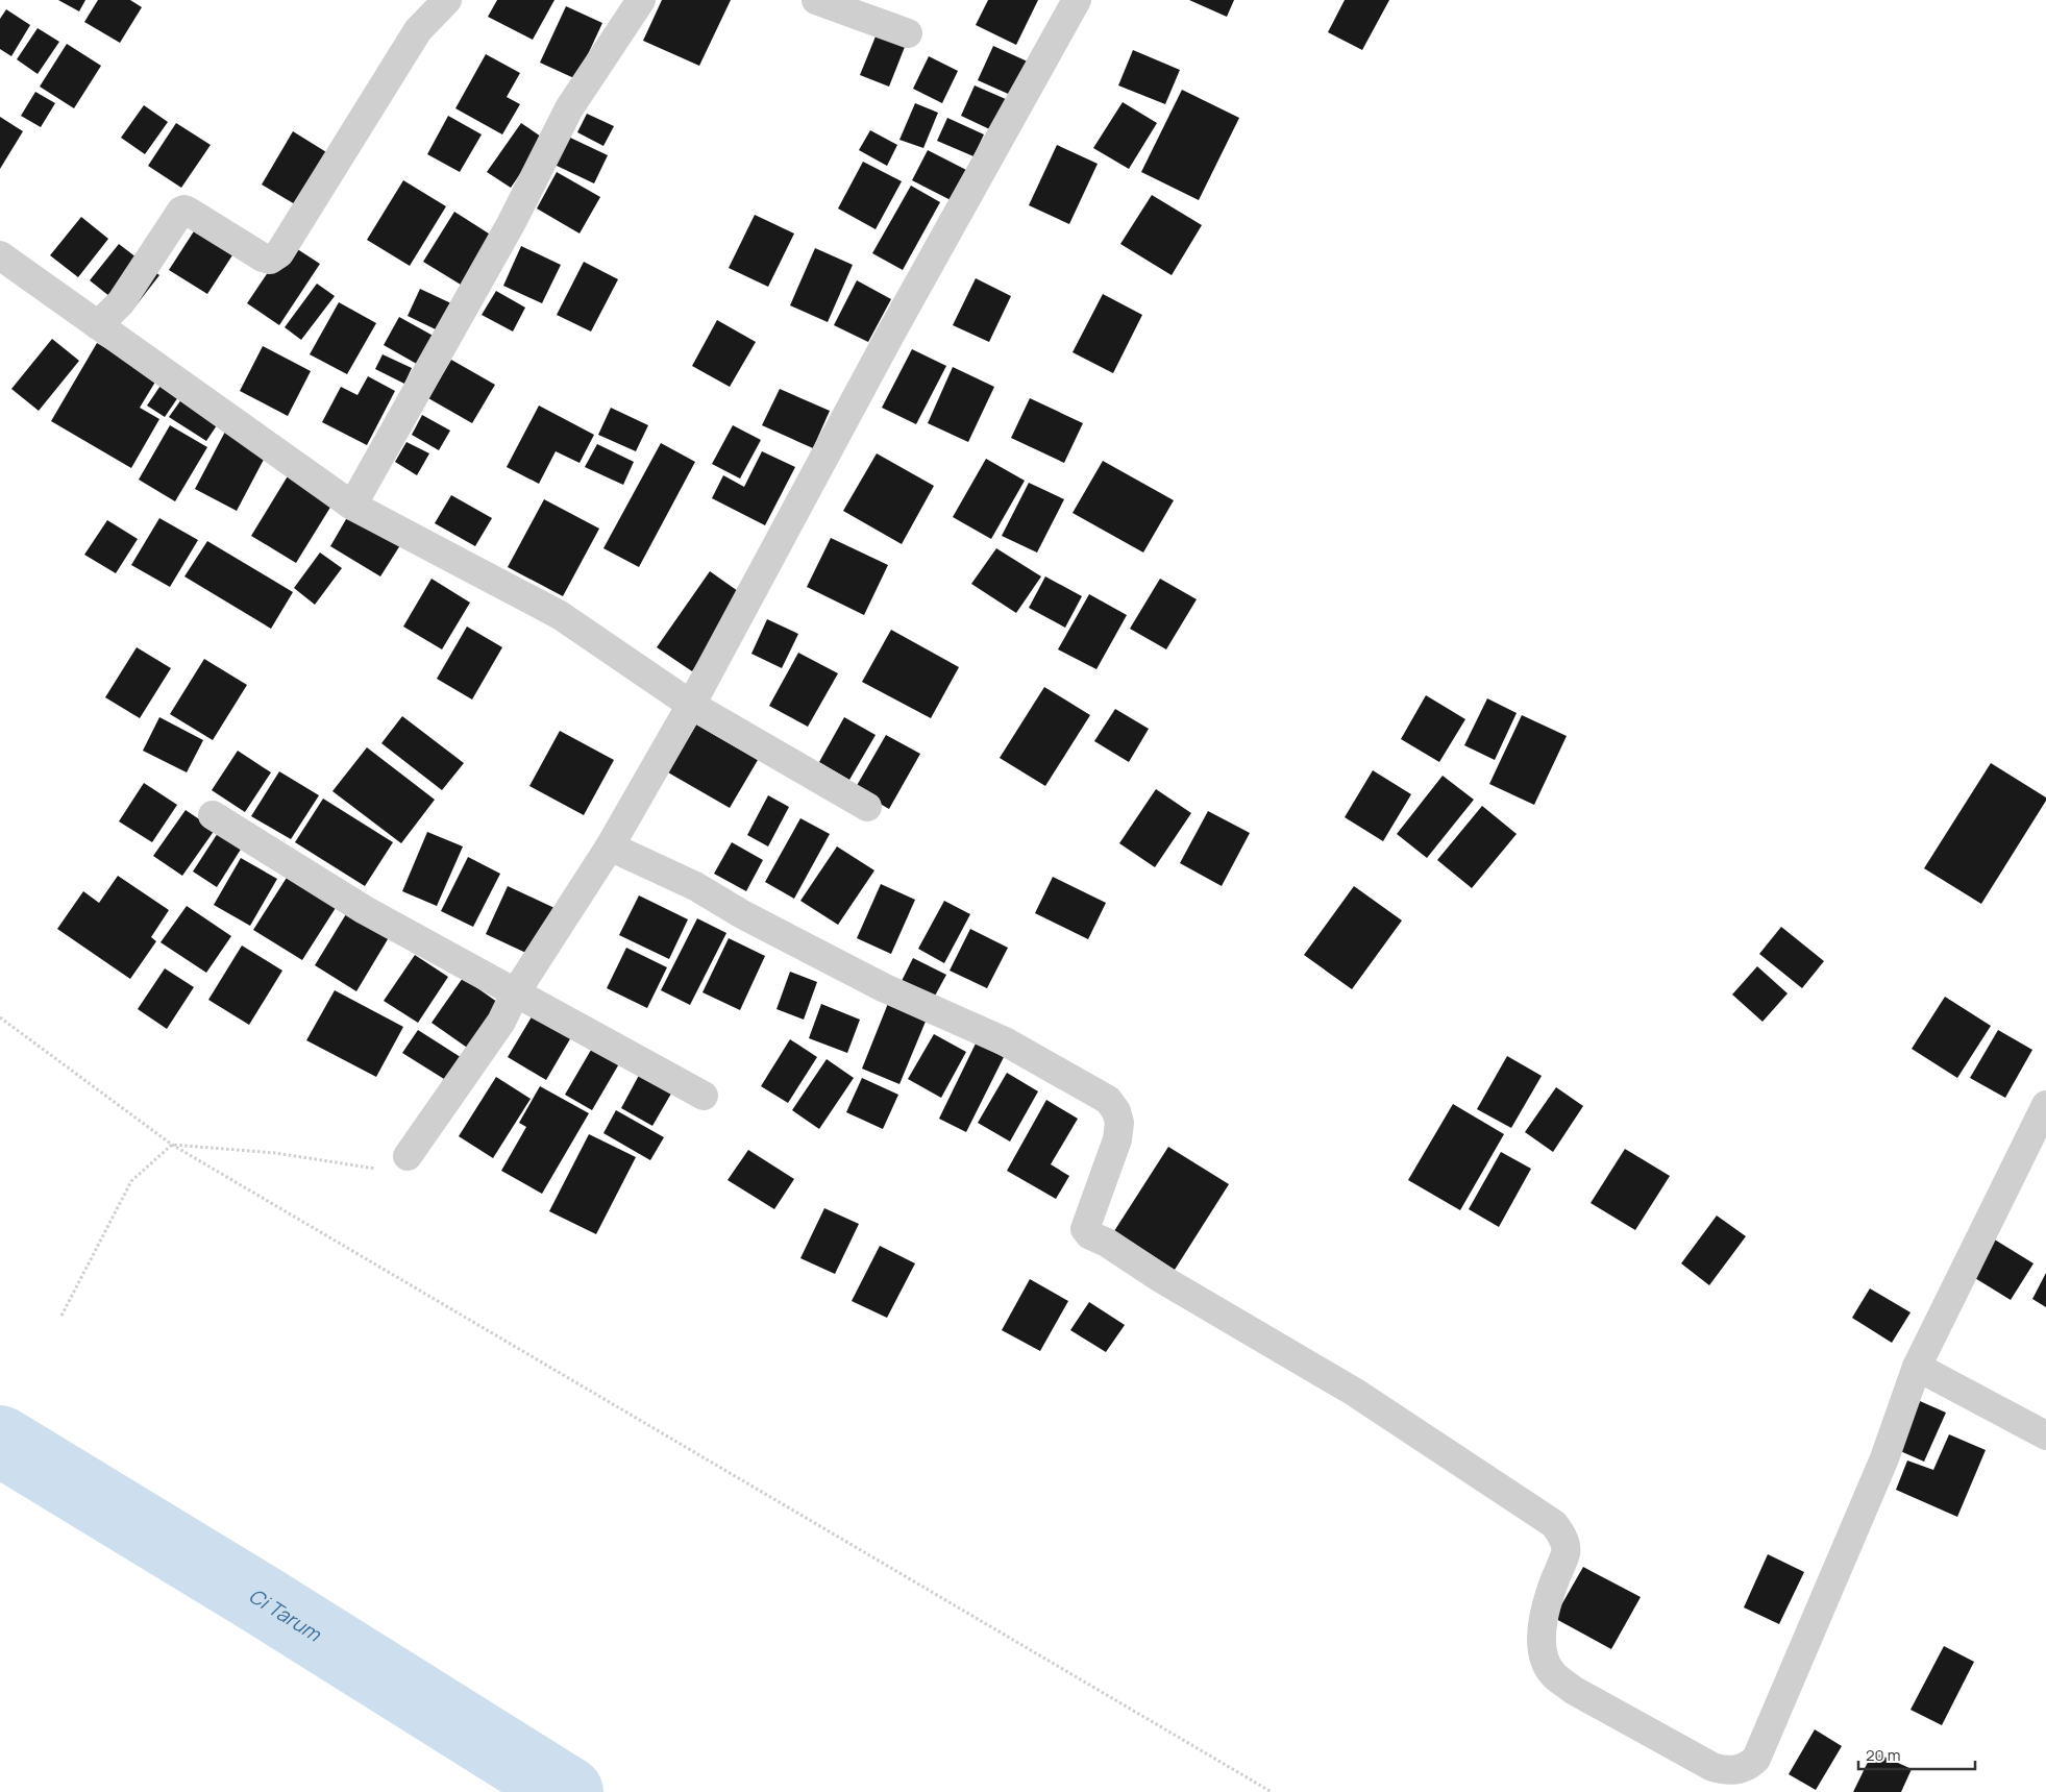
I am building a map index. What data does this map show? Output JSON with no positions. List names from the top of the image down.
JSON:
{
  "water": ["Ci Tarum"],
  "scale_bar": "20 m"
}
